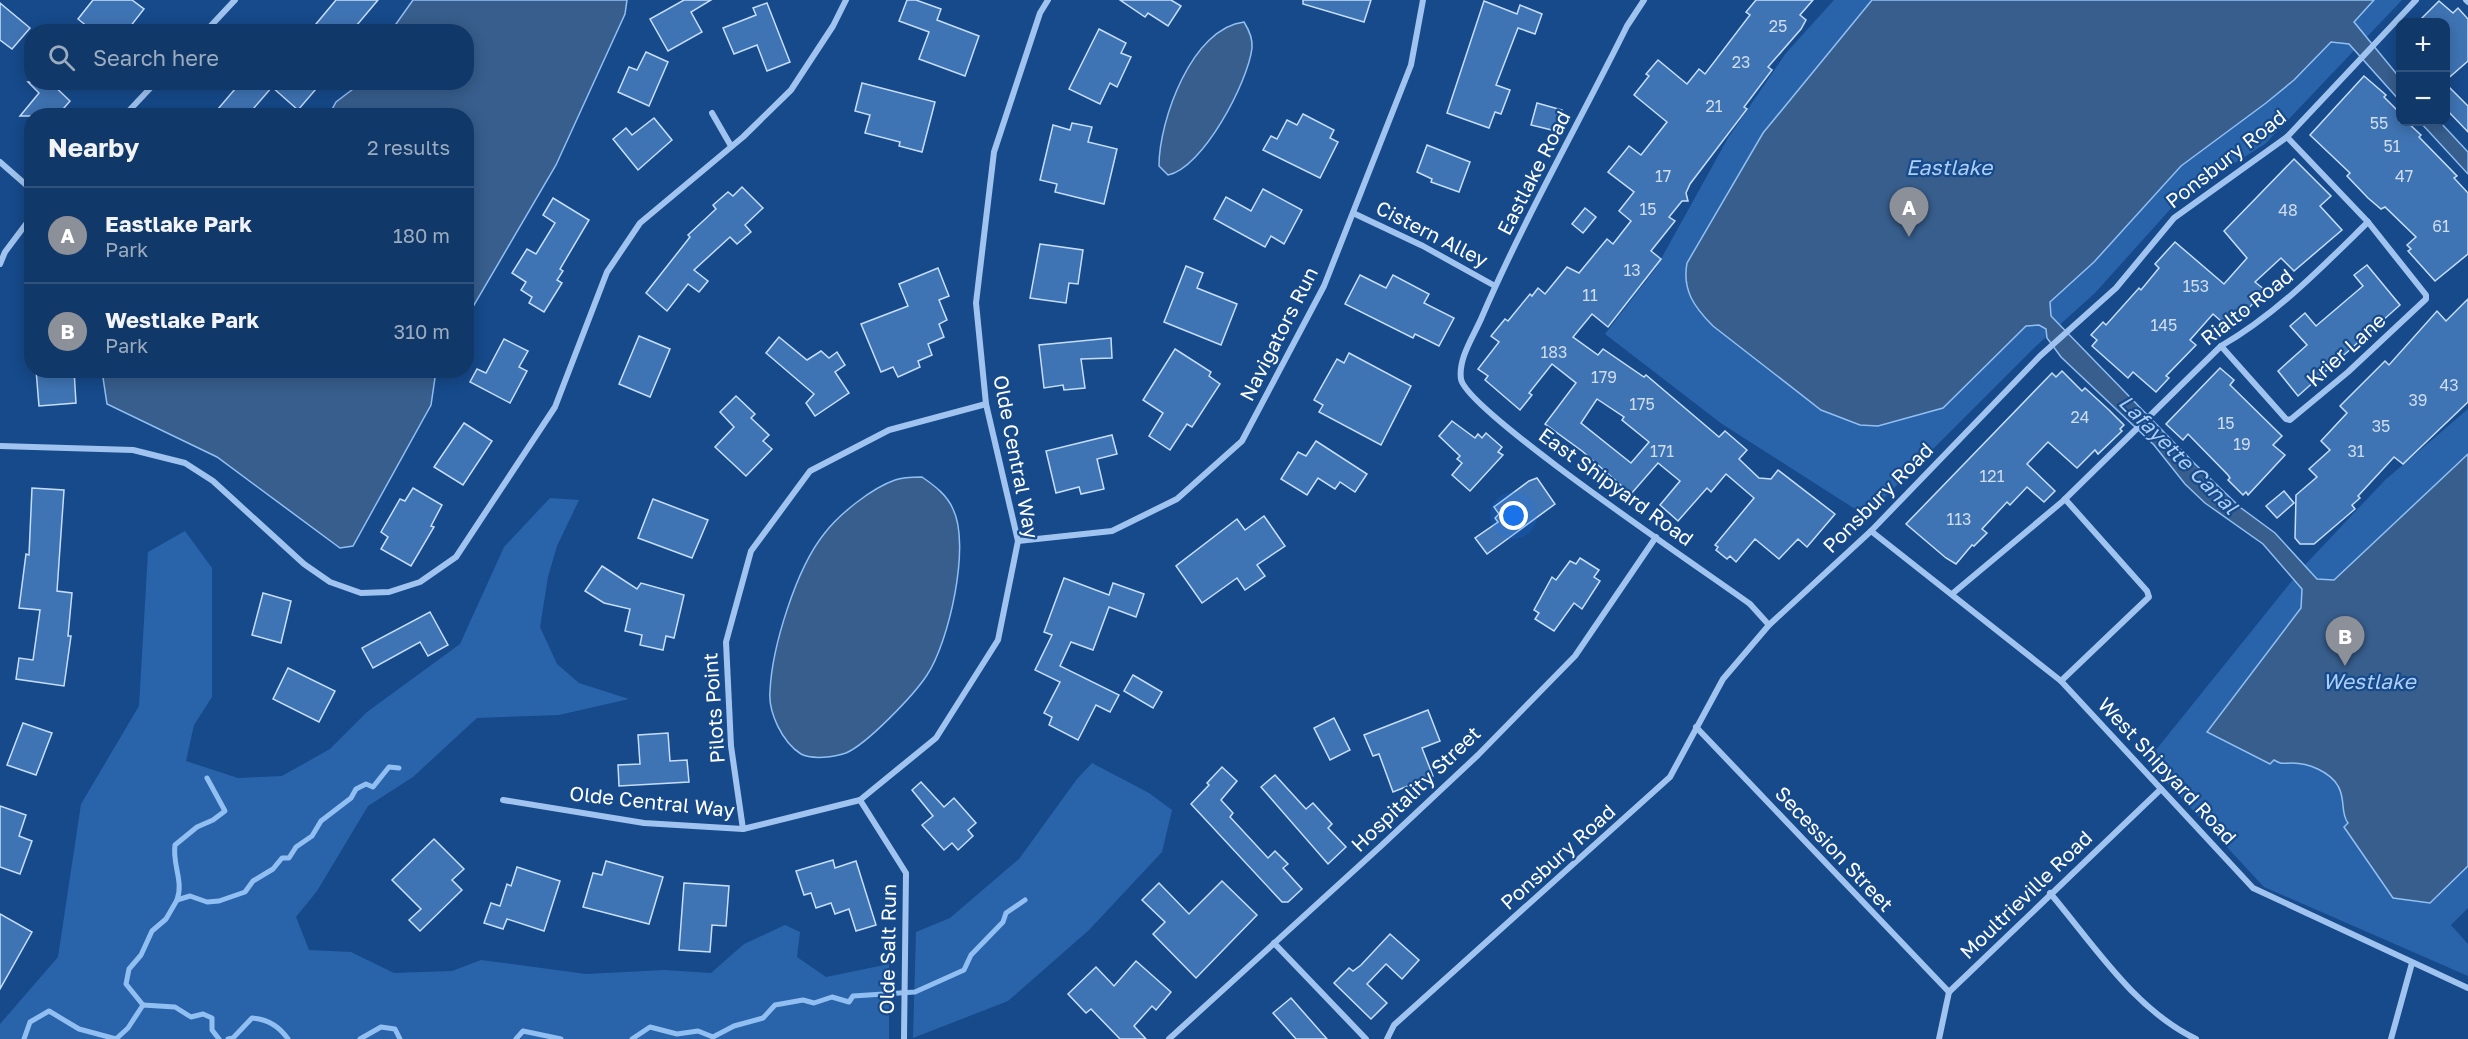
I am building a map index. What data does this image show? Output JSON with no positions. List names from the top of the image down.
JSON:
{
  "streets": {
    "street": [
      "Ponsbury Road",
      "Eastlake Road",
      "Cistern Alley",
      "Rialto Road",
      "Navigators Run",
      "Krier Lane",
      "Olde Central Way",
      "East Shipyard Road",
      "Pilots Point",
      "West Shipyard Road",
      "Hospitality Street",
      "Secession Street",
      "Moultrieville Road",
      "Olde Salt Run"
    ]
  },
  "crossings": [
    ["Ponsbury Road", "East Shipyard Road"],
    ["Ponsbury Road", "West Shipyard Road"],
    ["Ponsbury Road", "Secession Street"],
    ["Eastlake Road", "Cistern Alley"],
    ["Eastlake Road", "East Shipyard Road"],
    ["Cistern Alley", "Navigators Run"],
    ["Rialto Road", "Krier Lane"],
    ["Rialto Road", "West Shipyard Road"],
    ["Navigators Run", "Olde Central Way"],
    ["Olde Central Way", "Pilots Point"],
    ["Olde Central Way", "Olde Salt Run"],
    ["East Shipyard Road", "Hospitality Street"],
    ["West Shipyard Road", "Moultrieville Road"],
    ["Secession Street", "Moultrieville Road"]
  ],
  "water": ["Eastlake", "Lafayette Canal", "Westlake"],
  "house_numbers": [
    "25",
    "23",
    "21",
    "55",
    "51",
    "17",
    "47",
    "15",
    "48",
    "61",
    "13",
    "153",
    "11",
    "145",
    "183",
    "179",
    "43",
    "39",
    "175",
    "24",
    "15",
    "35",
    "19",
    "171",
    "31",
    "121",
    "113"
  ],
  "page": {
    "map_buttons": ["+", "−"],
    "search": "Search here",
    "heading": ["Nearby", "2 results"],
    "list": [
      {
        "mark": "A",
        "name": "Eastlake Park",
        "note": "Park",
        "value": "180 m"
      },
      {
        "mark": "B",
        "name": "Westlake Park",
        "note": "Park",
        "value": "310 m"
      }
    ],
    "pins": ["A", "B"]
  }
}
